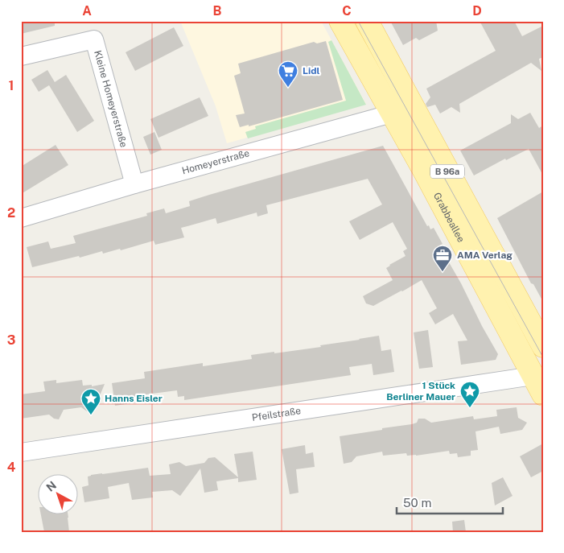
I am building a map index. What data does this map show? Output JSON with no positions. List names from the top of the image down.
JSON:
{
  "streets": {
    "main road": ["B 96a", "Grabbeallee"],
    "street": ["Kleine Homeyerstraße", "Homeyerstraße", "Pfeilstraße"]
  },
  "crossings": [
    ["Kleine Homeyerstraße", "Homeyerstraße"],
    ["Homeyerstraße", "Grabbeallee"],
    ["Grabbeallee", "Pfeilstraße"]
  ],
  "places": {
    "supermarket": ["Lidl"],
    "office": ["AMA Verlag"],
    "place": ["1 Stück Berliner Mauer", "Hanns Eisler"]
  },
  "scale_bar": "50 m",
  "north": "top left",
  "grid": {
    "columns": [
      "A",
      "B",
      "C",
      "D"
    ],
    "rows": [
      "1",
      "2",
      "3",
      "4"
    ]
  }
}
